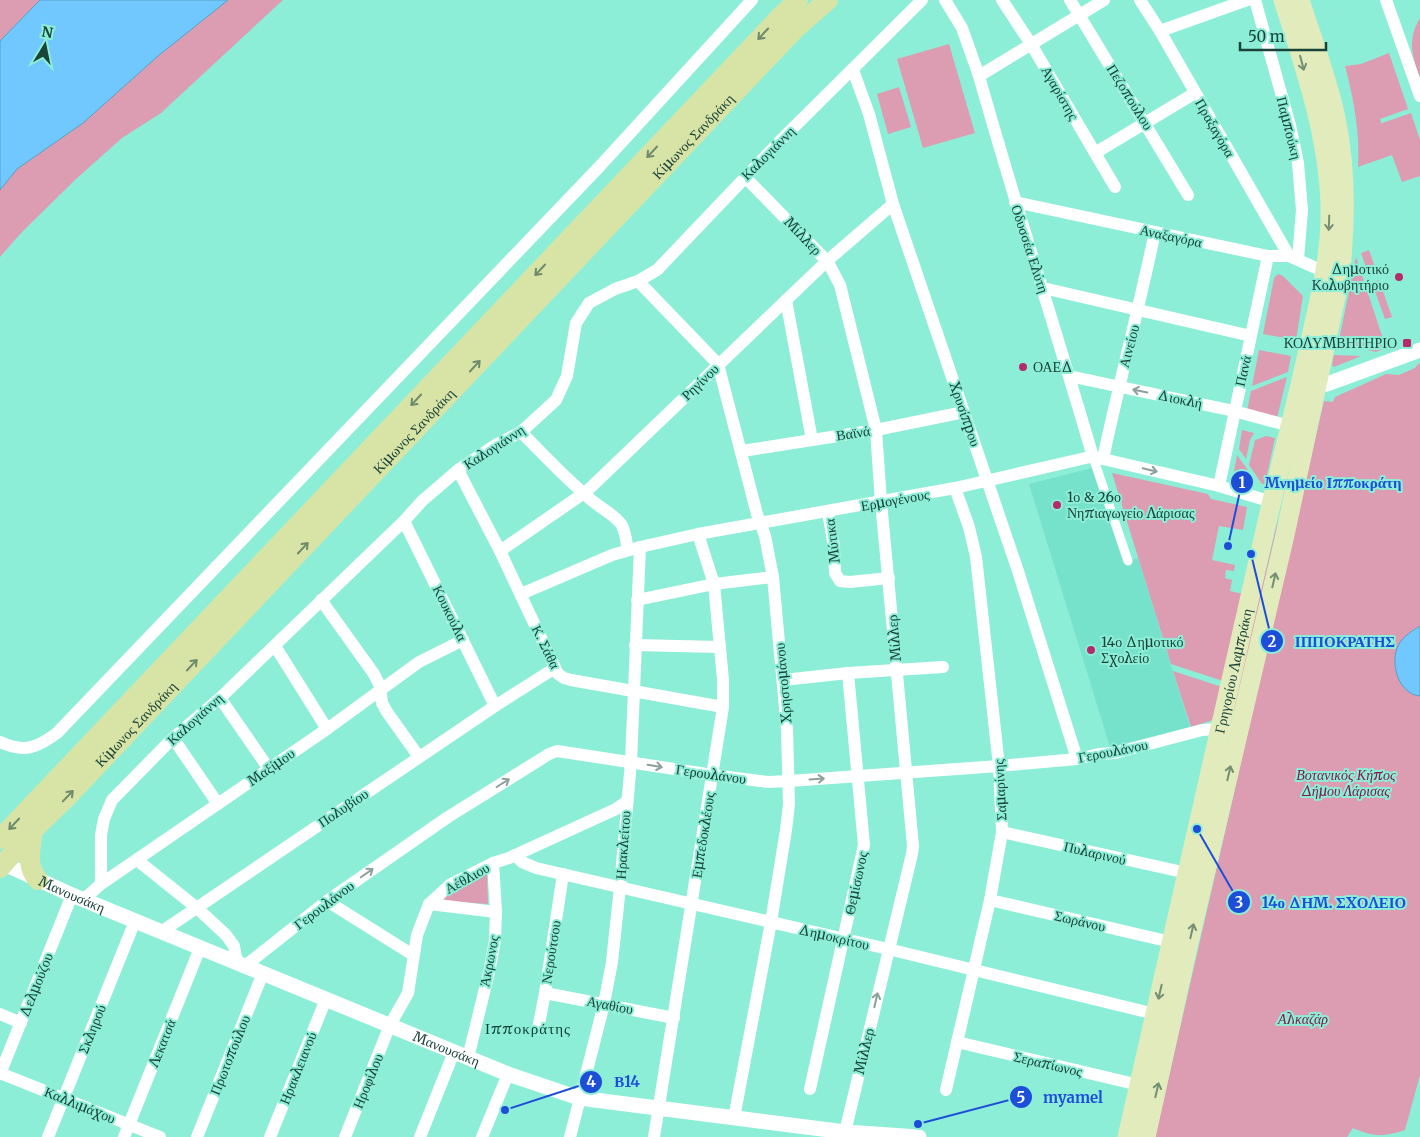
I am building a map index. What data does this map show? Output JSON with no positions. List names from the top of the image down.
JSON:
{
  "streets": {
    "highway": ["Κίμωνος Σανδράκη"],
    "main road": ["Γρηγορίου Λαμπράκη"],
    "street": [
      "Αγαρίστης",
      "Πεζοπούλου",
      "Πραξαγόρα",
      "Παμπούκη",
      "Καλογιάννη",
      "Μίλλερ",
      "Αναξαγόρα",
      "Οδυσσέα Ελύτη",
      "Αινείου",
      "Πανά",
      "Ρηγίνου",
      "Διοκλή",
      "Χρυσίπpου",
      "Βαϊνά",
      "Ερμογένους",
      "Μύτικα",
      "Κουκούλα",
      "Κ. Σάθα",
      "Χρηστομάνου",
      "Γερουλάνου",
      "Μαξίμου",
      "Σαμαρίνης",
      "Πολυβίου",
      "Εμπεδοκλέους",
      "Ηρακλείτου",
      "Πυλαρινού",
      "Αέθλιου",
      "Θεμίσωνος",
      "Μανουσάκη",
      "Σωράνου",
      "Δημοκρίτου",
      "Νερούτσου",
      "Άκρωνος",
      "Δελμούζου",
      "Αγαθίου",
      "Σκληρού",
      "Λεκατσά",
      "Πρωτοπούλου",
      "Σεραπίωνος",
      "Ηρακλειανού",
      "Ηροφίλου",
      "Καλλιμάχου"
    ]
  },
  "crossings": [
    ["Πραξαγόρα", "Παμπούκη"],
    ["Πραξαγόρα", "Αναξαγόρα"],
    ["Παμπούκη", "Αναξαγόρα"],
    ["Κίμωνος Σανδράκη", "Μανουσάκη"],
    ["Καλογιάννη", "Μίλλερ"],
    ["Καλογιάννη", "Χρυσίπpου"],
    ["Καλογιάννη", "Κουκούλα"],
    ["Καλογιάννη", "Κ. Σάθα"],
    ["Καλογιάννη", "Χρηστομάνου"],
    ["Καλογιάννη", "Μαξίμου"],
    ["Καλογιάννη", "Ηρακλείτου"],
    ["Μίλλερ", "Ρηγίνου"],
    ["Μίλλερ", "Βαϊνά"],
    ["Μίλλερ", "Ερμογένους"],
    ["Μίλλερ", "Μύτικα"],
    ["Μίλλερ", "Γερουλάνου"],
    ["Μίλλερ", "Μανουσάκη"],
    ["Μίλλερ", "Δημοκρίτου"],
    ["Αναξαγόρα", "Οδυσσέα Ελύτη"],
    ["Αναξαγόρα", "Αινείου"],
    ["Αναξαγόρα", "Πανά"],
    ["Αναξαγόρα", "Γρηγορίου Λαμπράκη"],
    ["Οδυσσέα Ελύτη", "Αινείου"],
    ["Οδυσσέα Ελύτη", "Διοκλή"],
    ["Οδυσσέα Ελύτη", "Ερμογένους"],
    ["Αινείου", "Διοκλή"],
    ["Αινείου", "Ερμογένους"],
    ["Πανά", "Διοκλή"],
    ["Πανά", "Ερμογένους"],
    ["Ρηγίνου", "Χρυσίπpου"],
    ["Ρηγίνου", "Κ. Σάθα"],
    ["Ρηγίνου", "Χρηστομάνου"],
    ["Ρηγίνου", "Ηρακλείτου"],
    ["Διοκλή", "Γρηγορίου Λαμπράκη"],
    ["Χρυσίπpου", "Βαϊνά"],
    ["Χρυσίπpου", "Ερμογένους"],
    ["Χρυσίπpου", "Γερουλάνου"],
    ["Βαϊνά", "Χρηστομάνου"],
    ["Ερμογένους", "Μύτικα"],
    ["Ερμογένους", "Κ. Σάθα"],
    ["Ερμογένους", "Γρηγορίου Λαμπράκη"],
    ["Ερμογένους", "Χρηστομάνου"],
    ["Ερμογένους", "Σαμαρίνης"],
    ["Ερμογένους", "Εμπεδοκλέους"],
    ["Ερμογένους", "Ηρακλείτου"],
    ["Κουκούλα", "Μαξίμου"],
    ["Κουκούλα", "Πολυβίου"],
    ["Κ. Σάθα", "Πολυβίου"],
    ["Κ. Σάθα", "Εμπεδοκλέους"],
    ["Κ. Σάθα", "Ηρακλείτου"],
    ["Γρηγορίου Λαμπράκη", "Γερουλάνου"],
    ["Γρηγορίου Λαμπράκη", "Πυλαρινού"],
    ["Γρηγορίου Λαμπράκη", "Σωράνου"],
    ["Γρηγορίου Λαμπράκη", "Δημοκρίτου"],
    ["Γρηγορίου Λαμπράκη", "Σεραπίωνος"],
    ["Χρηστομάνου", "Γερουλάνου"],
    ["Χρηστομάνου", "Μανουσάκη"],
    ["Χρηστομάνου", "Δημοκρίτου"],
    ["Γερουλάνου", "Σαμαρίνης"],
    ["Γερουλάνου", "Εμπεδοκλέους"],
    ["Γερουλάνου", "Ηρακλείτου"],
    ["Γερουλάνου", "Θεμίσωνος"],
    ["Γερουλάνου", "Μανουσάκη"],
    ["Μαξίμου", "Μανουσάκη"],
    ["Μαξίμου", "Δελμούζου"],
    ["Σαμαρίνης", "Πυλαρινού"],
    ["Σαμαρίνης", "Σωράνου"],
    ["Σαμαρίνης", "Δημοκρίτου"],
    ["Σαμαρίνης", "Σεραπίωνος"],
    ["Πολυβίου", "Μανουσάκη"],
    ["Εμπεδοκλέους", "Μανουσάκη"],
    ["Εμπεδοκλέους", "Δημοκρίτου"],
    ["Εμπεδοκλέους", "Αγαθίου"],
    ["Ηρακλείτου", "Αέθλιου"],
    ["Ηρακλείτου", "Μανουσάκη"],
    ["Ηρακλείτου", "Δημοκρίτου"],
    ["Ηρακλείτου", "Αγαθίου"],
    ["Αέθλιου", "Μανουσάκη"],
    ["Αέθλιου", "Δημοκρίτου"],
    ["Αέθλιου", "Άκρωνος"],
    ["Αέθλιου", "Ηροφίλου"],
    ["Θεμίσωνος", "Δημοκρίτου"],
    ["Μανουσάκη", "Άκρωνος"],
    ["Μανουσάκη", "Δελμούζου"],
    ["Μανουσάκη", "Σκληρού"],
    ["Μανουσάκη", "Λεκατσά"],
    ["Μανουσάκη", "Πρωτοπούλου"],
    ["Μανουσάκη", "Ηρακλειανού"],
    ["Μανουσάκη", "Ηροφίλου"],
    ["Δημοκρίτου", "Νερούτσου"],
    ["Νερούτσου", "Αγαθίου"],
    ["Δελμούζου", "Καλλιμάχου"],
    ["Σκληρού", "Καλλιμάχου"],
    ["Λεκατσά", "Καλλιμάχου"]
  ],
  "one_way": ["Γερουλάνου"],
  "districts": ["Ιπποκράτης"],
  "parks": ["Βοτανικός Κήπος Δήμου Λάρισας", "Αλκαζάρ"],
  "places": {
    "other": [
      "Δημοτικό Κολυβητήριο",
      "ΟΑΕΔ",
      "1ο & 26ο Νηπιαγωγείο Λάρισας",
      "Μνημείο Ιπποκράτη",
      "ΙΠΠΟΚΡΑΤΗΣ",
      "14ο Δημοτικό Σχολείο",
      "14ο ΔΗΜ. ΣΧΟΛΕΙΟ",
      "Β14",
      "myamel"
    ],
    "transit": ["ΚΟΛΥΜΒΗΤΗΡΙΟ"]
  },
  "scale_bar": "50 m",
  "north": "top"
}
